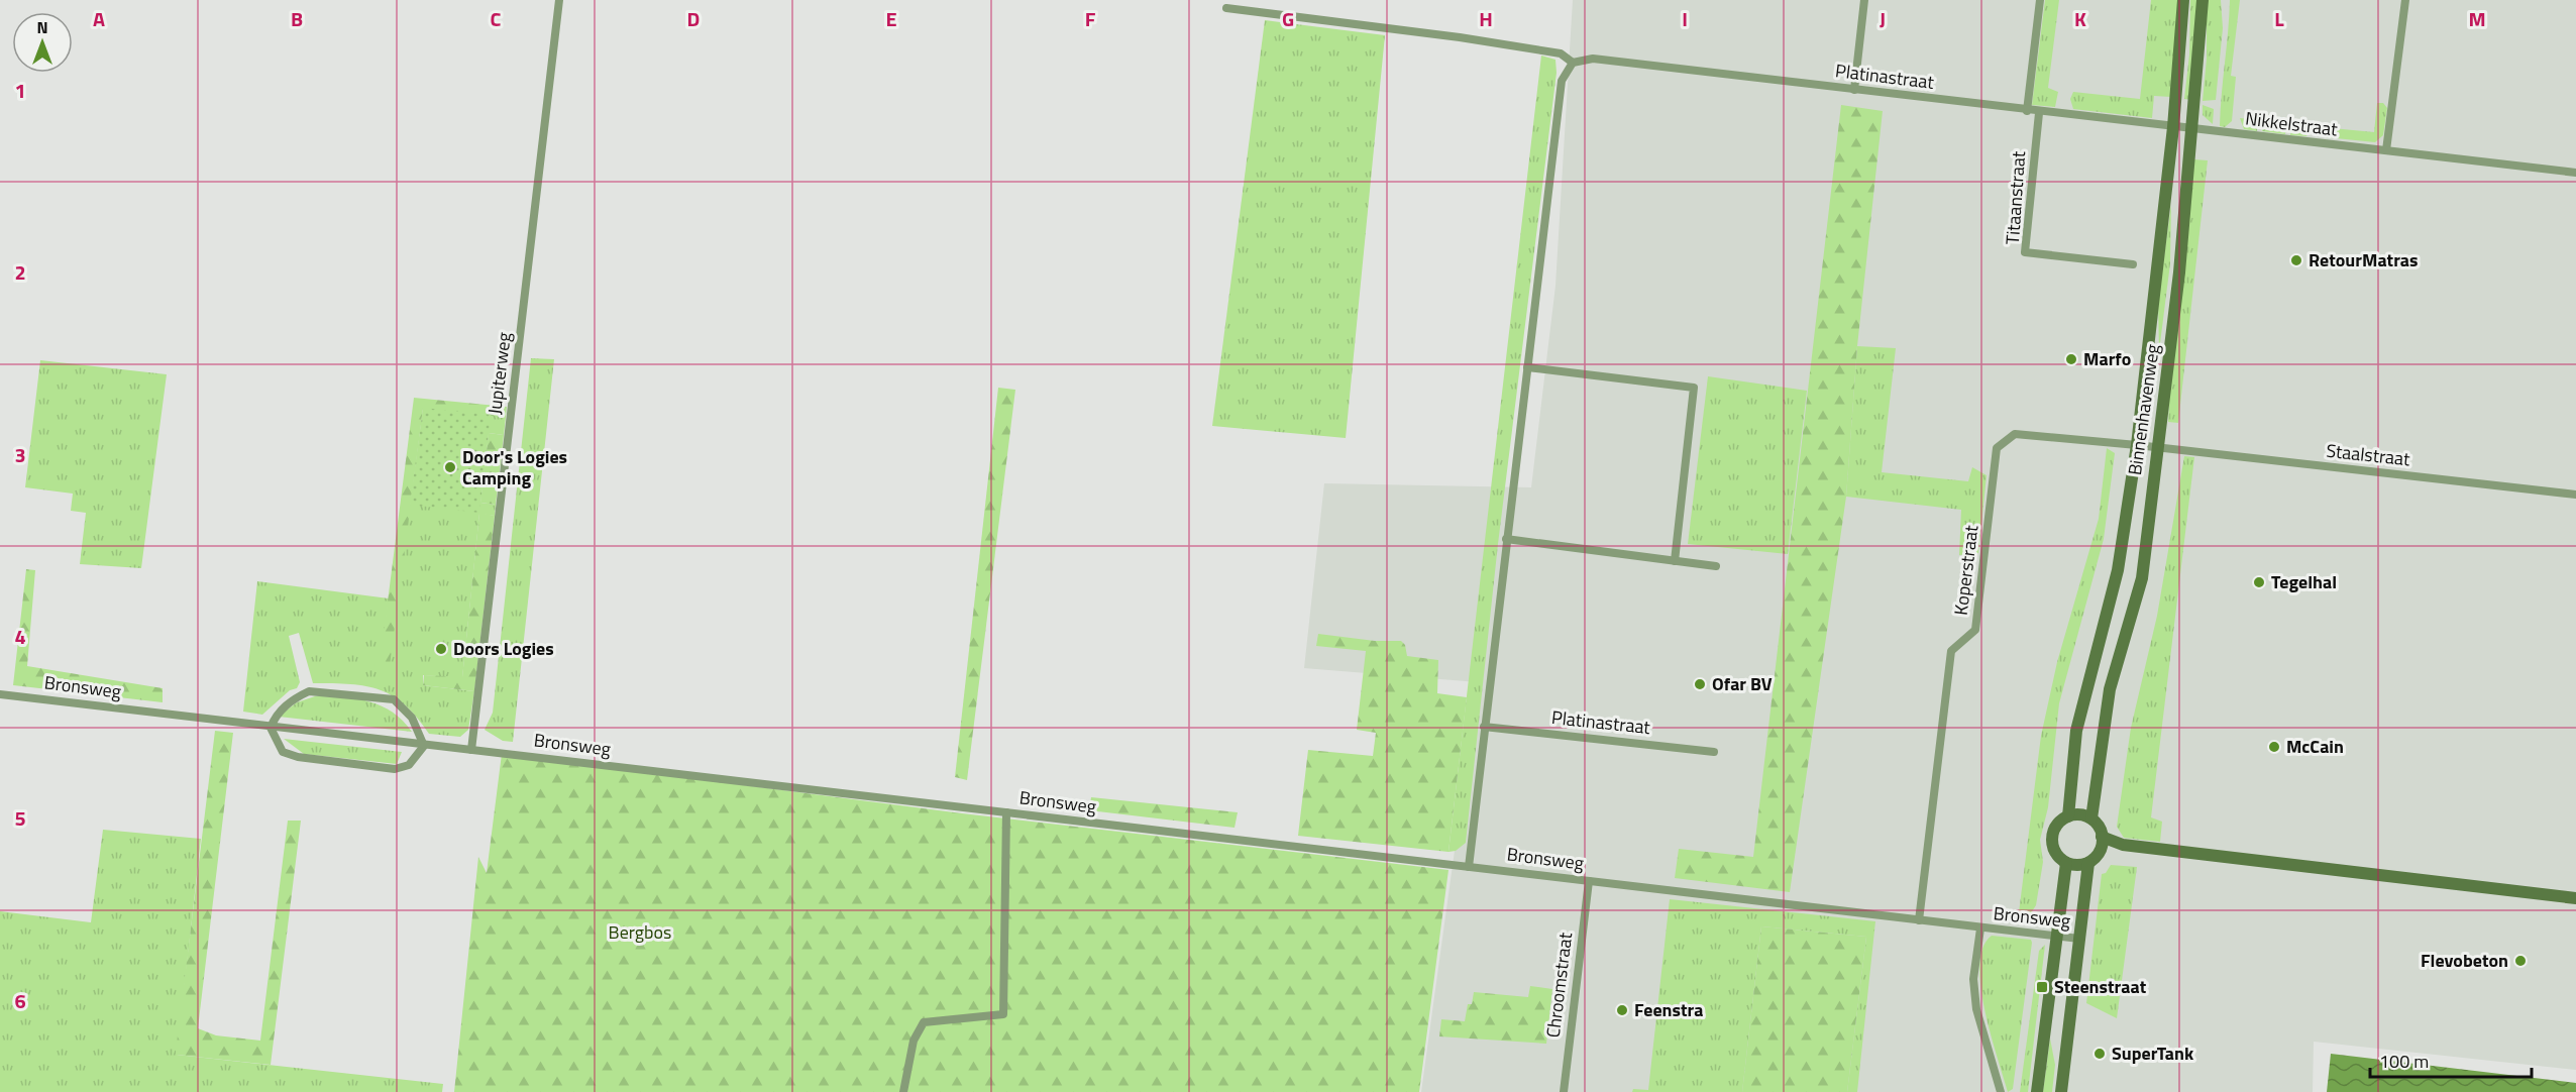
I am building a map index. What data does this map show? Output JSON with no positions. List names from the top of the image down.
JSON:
{
  "streets": {
    "main road": ["Binnenhavenweg"],
    "street": [
      "Platinastraat",
      "Nikkelstraat",
      "Titaanstraat",
      "Jupiterweg",
      "Staalstraat",
      "Koperstraat",
      "Bronsweg",
      "Chroomstraat"
    ]
  },
  "crossings": [
    ["Platinastraat", "Nikkelstraat"],
    ["Platinastraat", "Titaanstraat"],
    ["Platinastraat", "Binnenhavenweg"],
    ["Nikkelstraat", "Binnenhavenweg"],
    ["Jupiterweg", "Bronsweg"],
    ["Binnenhavenweg", "Staalstraat"],
    ["Binnenhavenweg", "Koperstraat"],
    ["Staalstraat", "Koperstraat"],
    ["Koperstraat", "Bronsweg"],
    ["Bronsweg", "Chroomstraat"]
  ],
  "parks": ["Bergbos"],
  "places": {
    "other": [
      "RetourMatras",
      "Marfo",
      "Door's Logies Camping",
      "Tegelhal",
      "Doors Logies",
      "Ofar BV",
      "McCain",
      "Flevobeton",
      "Feenstra",
      "SuperTank"
    ],
    "transit": ["Steenstraat"]
  },
  "scale_bar": "100 m",
  "north": "top",
  "grid": {
    "columns": [
      "A",
      "B",
      "C",
      "D",
      "E",
      "F",
      "G",
      "H",
      "I",
      "J",
      "K",
      "L",
      "M"
    ],
    "rows": [
      "1",
      "2",
      "3",
      "4",
      "5",
      "6"
    ]
  }
}
